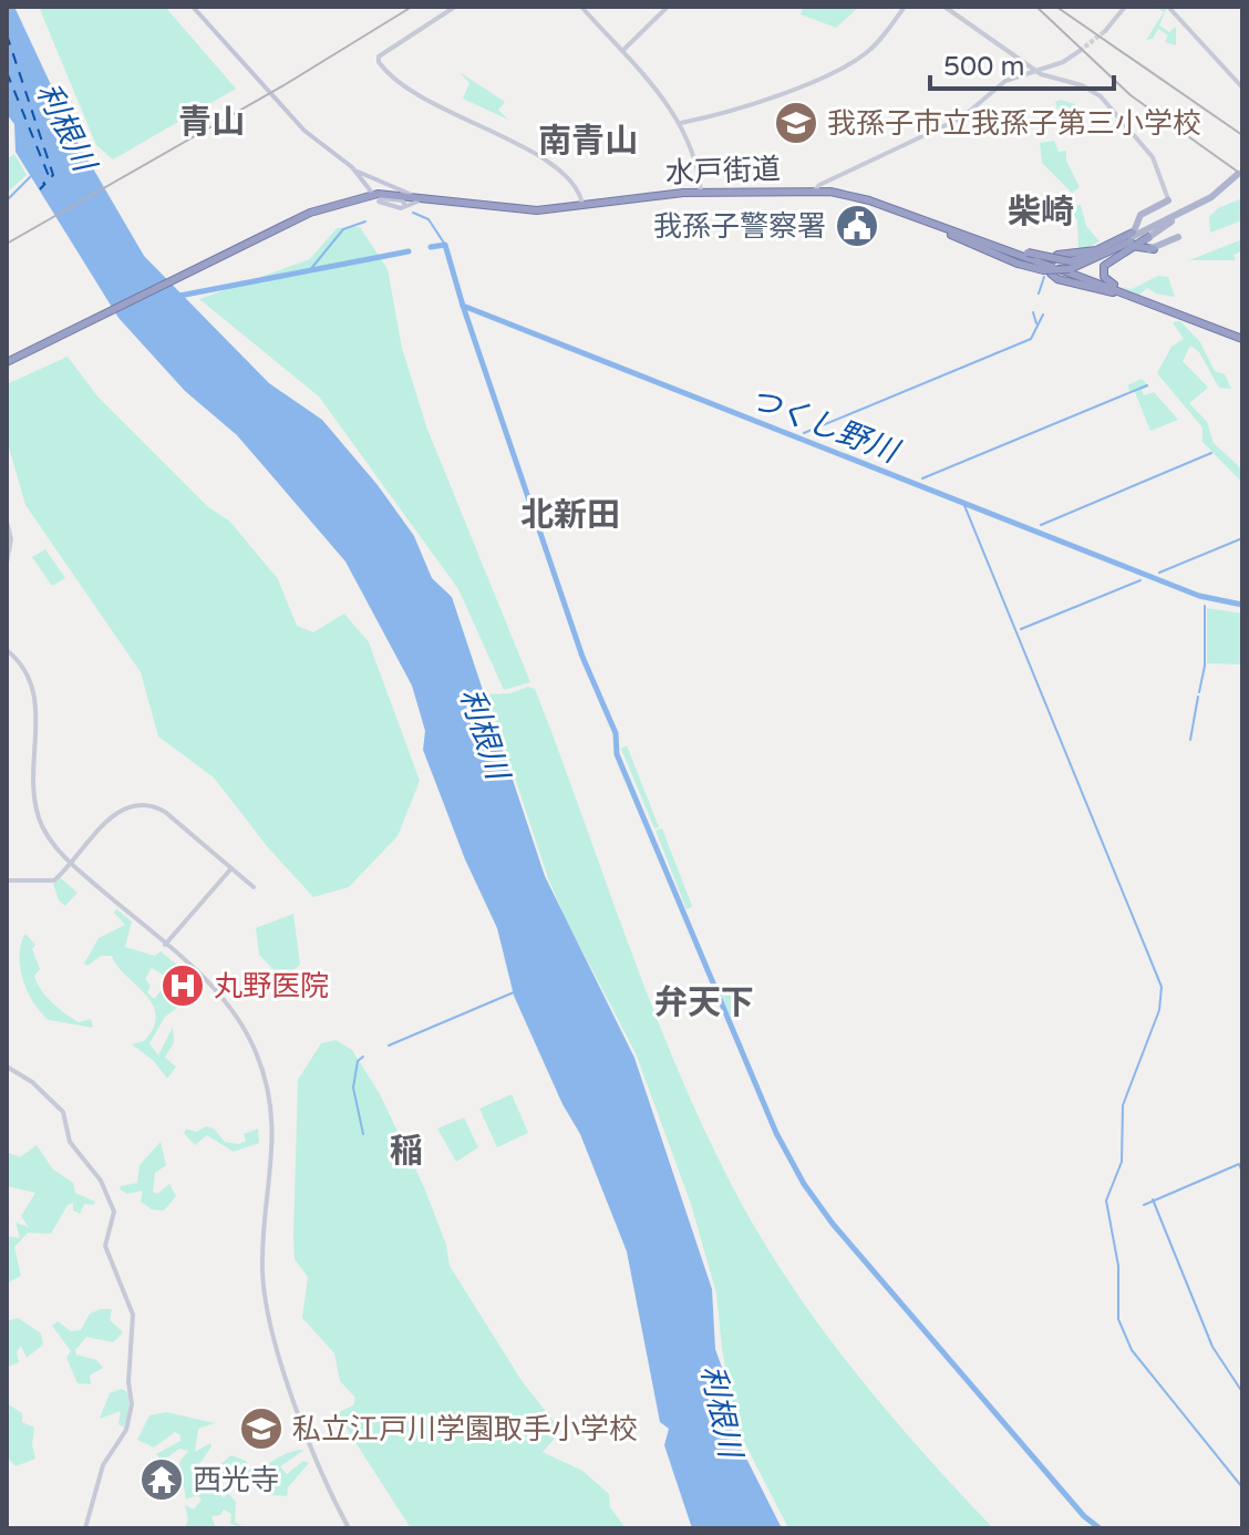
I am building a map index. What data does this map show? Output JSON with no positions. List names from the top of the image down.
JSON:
{
  "streets": {
    "highway": ["水戸街道"]
  },
  "districts": [
    "青山",
    "南青山",
    "柴崎",
    "北新田",
    "弁天下",
    "稲"
  ],
  "water": ["利根川", "つくし野川"],
  "places": {
    "school or university": ["我孫子市立我孫子第三小学校", "私立江戸川学園取手小学校"],
    "public building": ["我孫子警察署"],
    "hospital": ["丸野医院"],
    "temple": ["西光寺"]
  },
  "scale_bar": "500 m"
}
